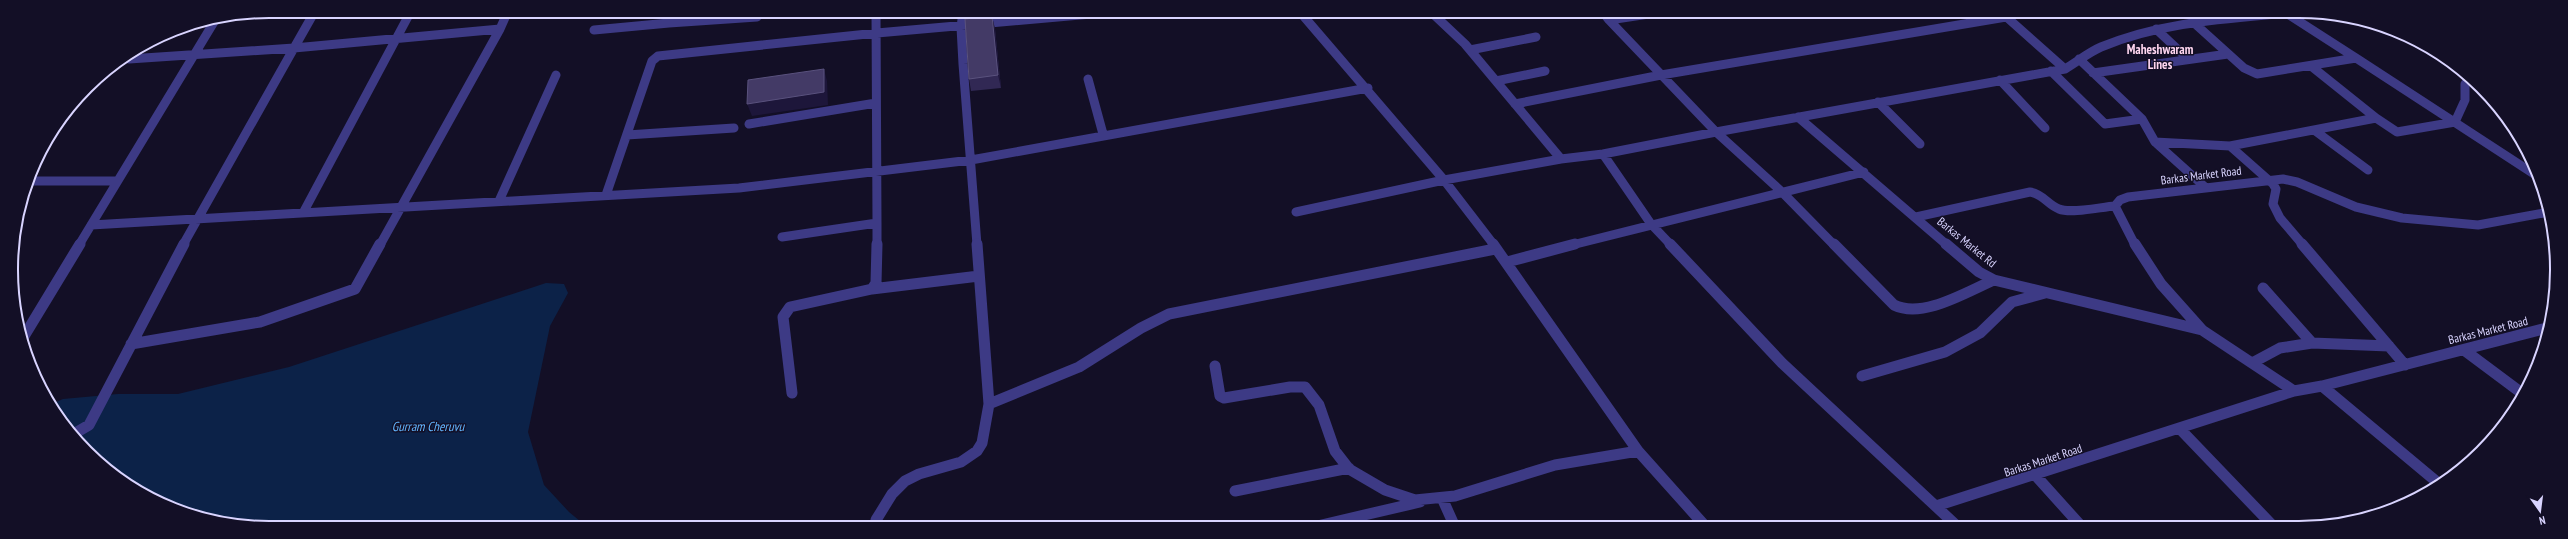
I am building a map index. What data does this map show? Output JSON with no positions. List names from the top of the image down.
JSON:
{
  "streets": {
    "street": ["Barkas Market Road", "Barkas Market Rd"]
  },
  "districts": ["Maheshwaram Lines"],
  "water": ["Gurram Cheruvu"],
  "north": "bottom"
}
